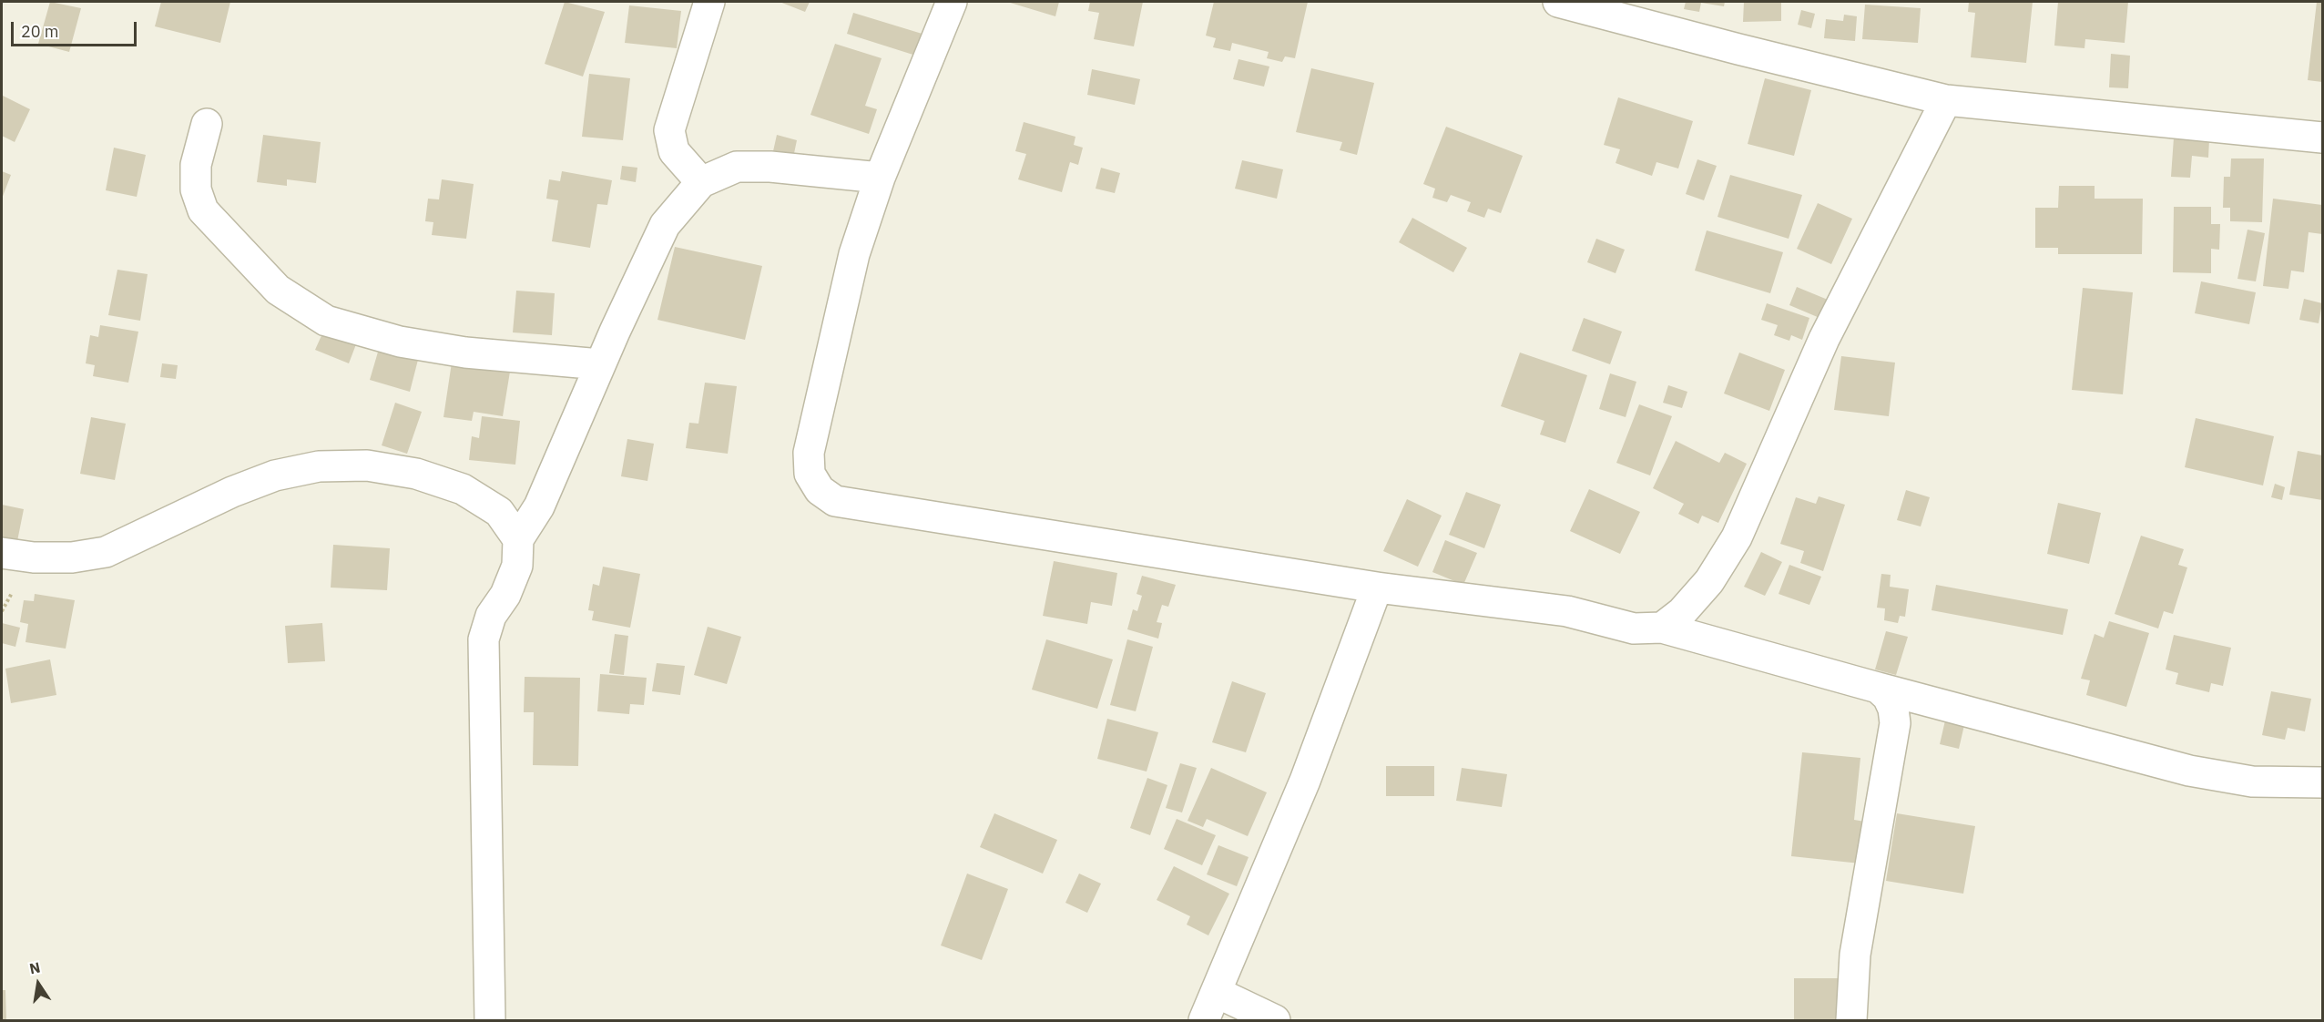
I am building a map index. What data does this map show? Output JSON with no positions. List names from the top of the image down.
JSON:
{
  "scale_bar": "20 m",
  "north": "top"
}
